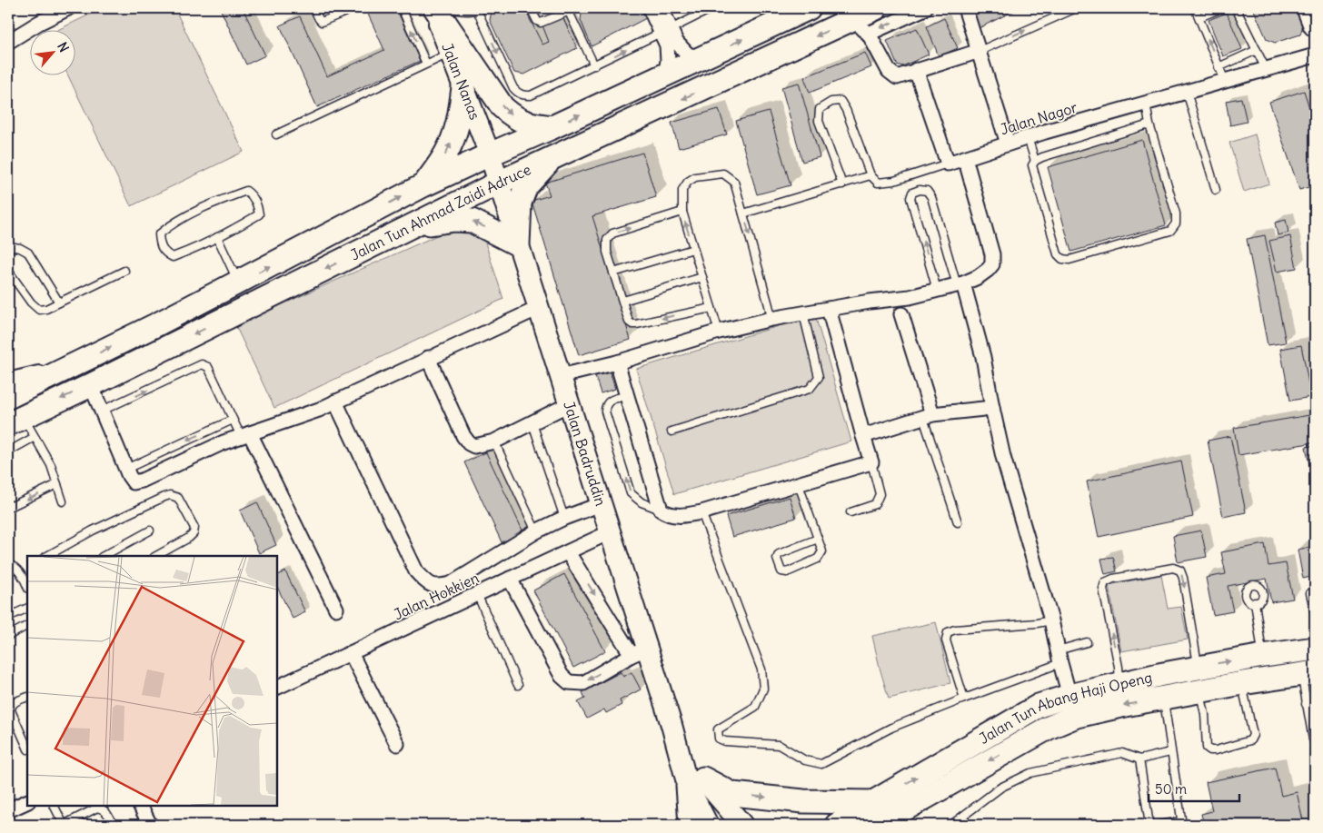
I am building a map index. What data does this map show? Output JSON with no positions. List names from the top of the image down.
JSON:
{
  "streets": {
    "main road": [
      "Jalan Nanas",
      "Jalan Tun Ahmad Zaidi Adruce",
      "Jalan Badruddin",
      "Jalan Tun Abang Haji Openg"
    ],
    "street": ["Jalan Nagor", "Jalan Hokkien"]
  },
  "crossings": [
    ["Jalan Nanas", "Jalan Tun Ahmad Zaidi Adruce"],
    ["Jalan Nanas", "Jalan Badruddin"],
    ["Jalan Tun Ahmad Zaidi Adruce", "Jalan Badruddin"],
    ["Jalan Badruddin", "Jalan Hokkien"]
  ],
  "scale_bar": "50 m",
  "north": "top right"
}
